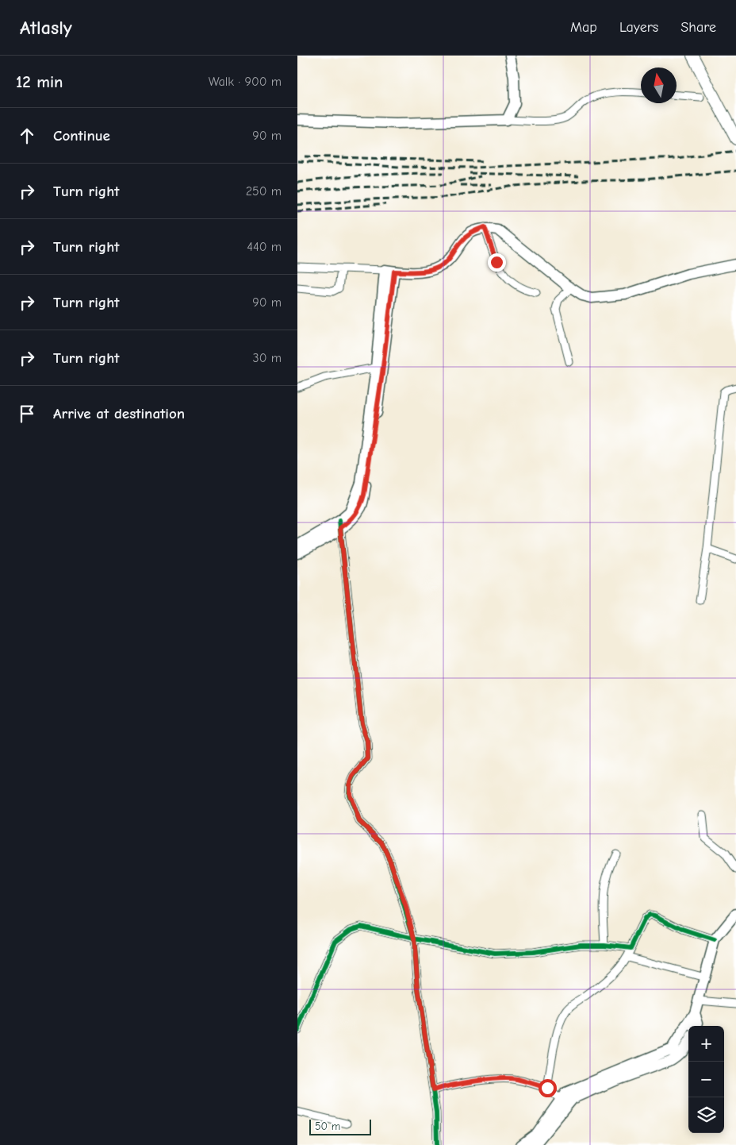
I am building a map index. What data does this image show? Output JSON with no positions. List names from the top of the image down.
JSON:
{
  "scale_bar": "50 m",
  "north": "top",
  "page": {
    "header": "Atlasly",
    "nav": ["Map", "Layers", "Share"],
    "heading": ["12 min", "Walk · 900 m"],
    "list": [
      ["Continue", "90 m"],
      ["Turn right", "250 m"],
      ["Turn right", "440 m"],
      ["Turn right", "90 m"],
      ["Turn right", "30 m"],
      "Arrive at destination"
    ],
    "map_buttons": ["+", "−"],
    "scale": "50 m"
  }
}
